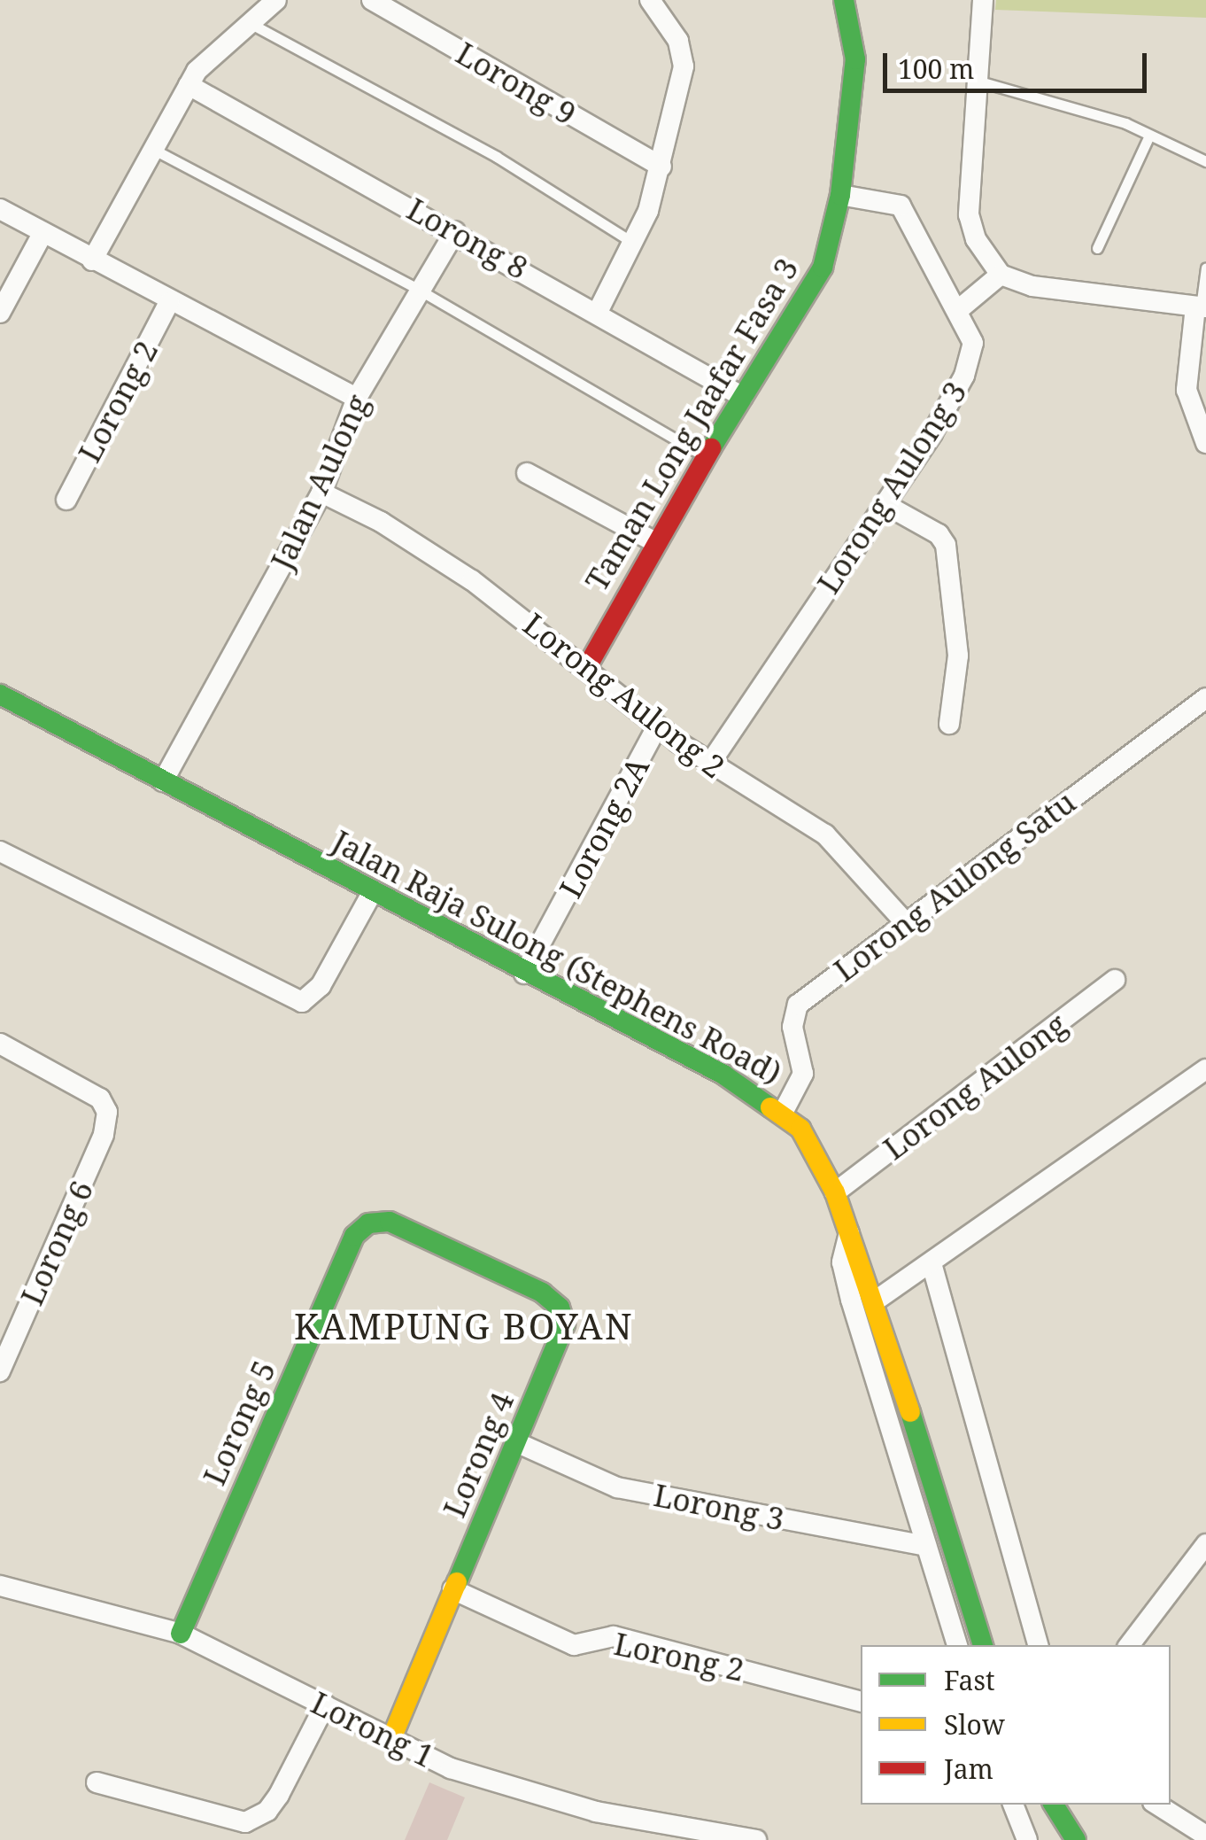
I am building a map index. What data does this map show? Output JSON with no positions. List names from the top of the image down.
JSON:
{
  "streets": {
    "street": [
      "Lorong 9",
      "Lorong 8",
      "Lorong 2",
      "Taman Long Jaafar Fasa 3",
      "Jalan Aulong",
      "Lorong Aulong 3",
      "Lorong Aulong 2",
      "Lorong 2A",
      "Lorong Aulong Satu",
      "Jalan Raja Sulong (Stephens Road)",
      "Lorong Aulong",
      "Lorong 6",
      "Lorong 5",
      "Lorong 4",
      "Lorong 3",
      "Lorong 1"
    ]
  },
  "crossings": [
    ["Lorong 8", "Taman Long Jaafar Fasa 3"],
    ["Lorong 8", "Jalan Aulong"],
    ["Lorong 2", "Lorong 4"],
    ["Taman Long Jaafar Fasa 3", "Lorong Aulong 3"],
    ["Taman Long Jaafar Fasa 3", "Lorong Aulong 2"],
    ["Jalan Aulong", "Lorong Aulong 2"],
    ["Jalan Aulong", "Jalan Raja Sulong (Stephens Road)"],
    ["Lorong Aulong 3", "Lorong Aulong 2"],
    ["Lorong Aulong 2", "Lorong 2A"],
    ["Lorong Aulong 2", "Lorong Aulong Satu"],
    ["Lorong 2A", "Jalan Raja Sulong (Stephens Road)"],
    ["Lorong Aulong Satu", "Jalan Raja Sulong (Stephens Road)"],
    ["Jalan Raja Sulong (Stephens Road)", "Lorong Aulong"],
    ["Lorong 5", "Lorong 4"],
    ["Lorong 5", "Lorong 1"],
    ["Lorong 4", "Lorong 3"],
    ["Lorong 4", "Lorong 1"]
  ],
  "districts": ["KAMPUNG BOYAN"],
  "legend": ["Fast", "Slow", "Jam"],
  "scale_bar": "100 m"
}
